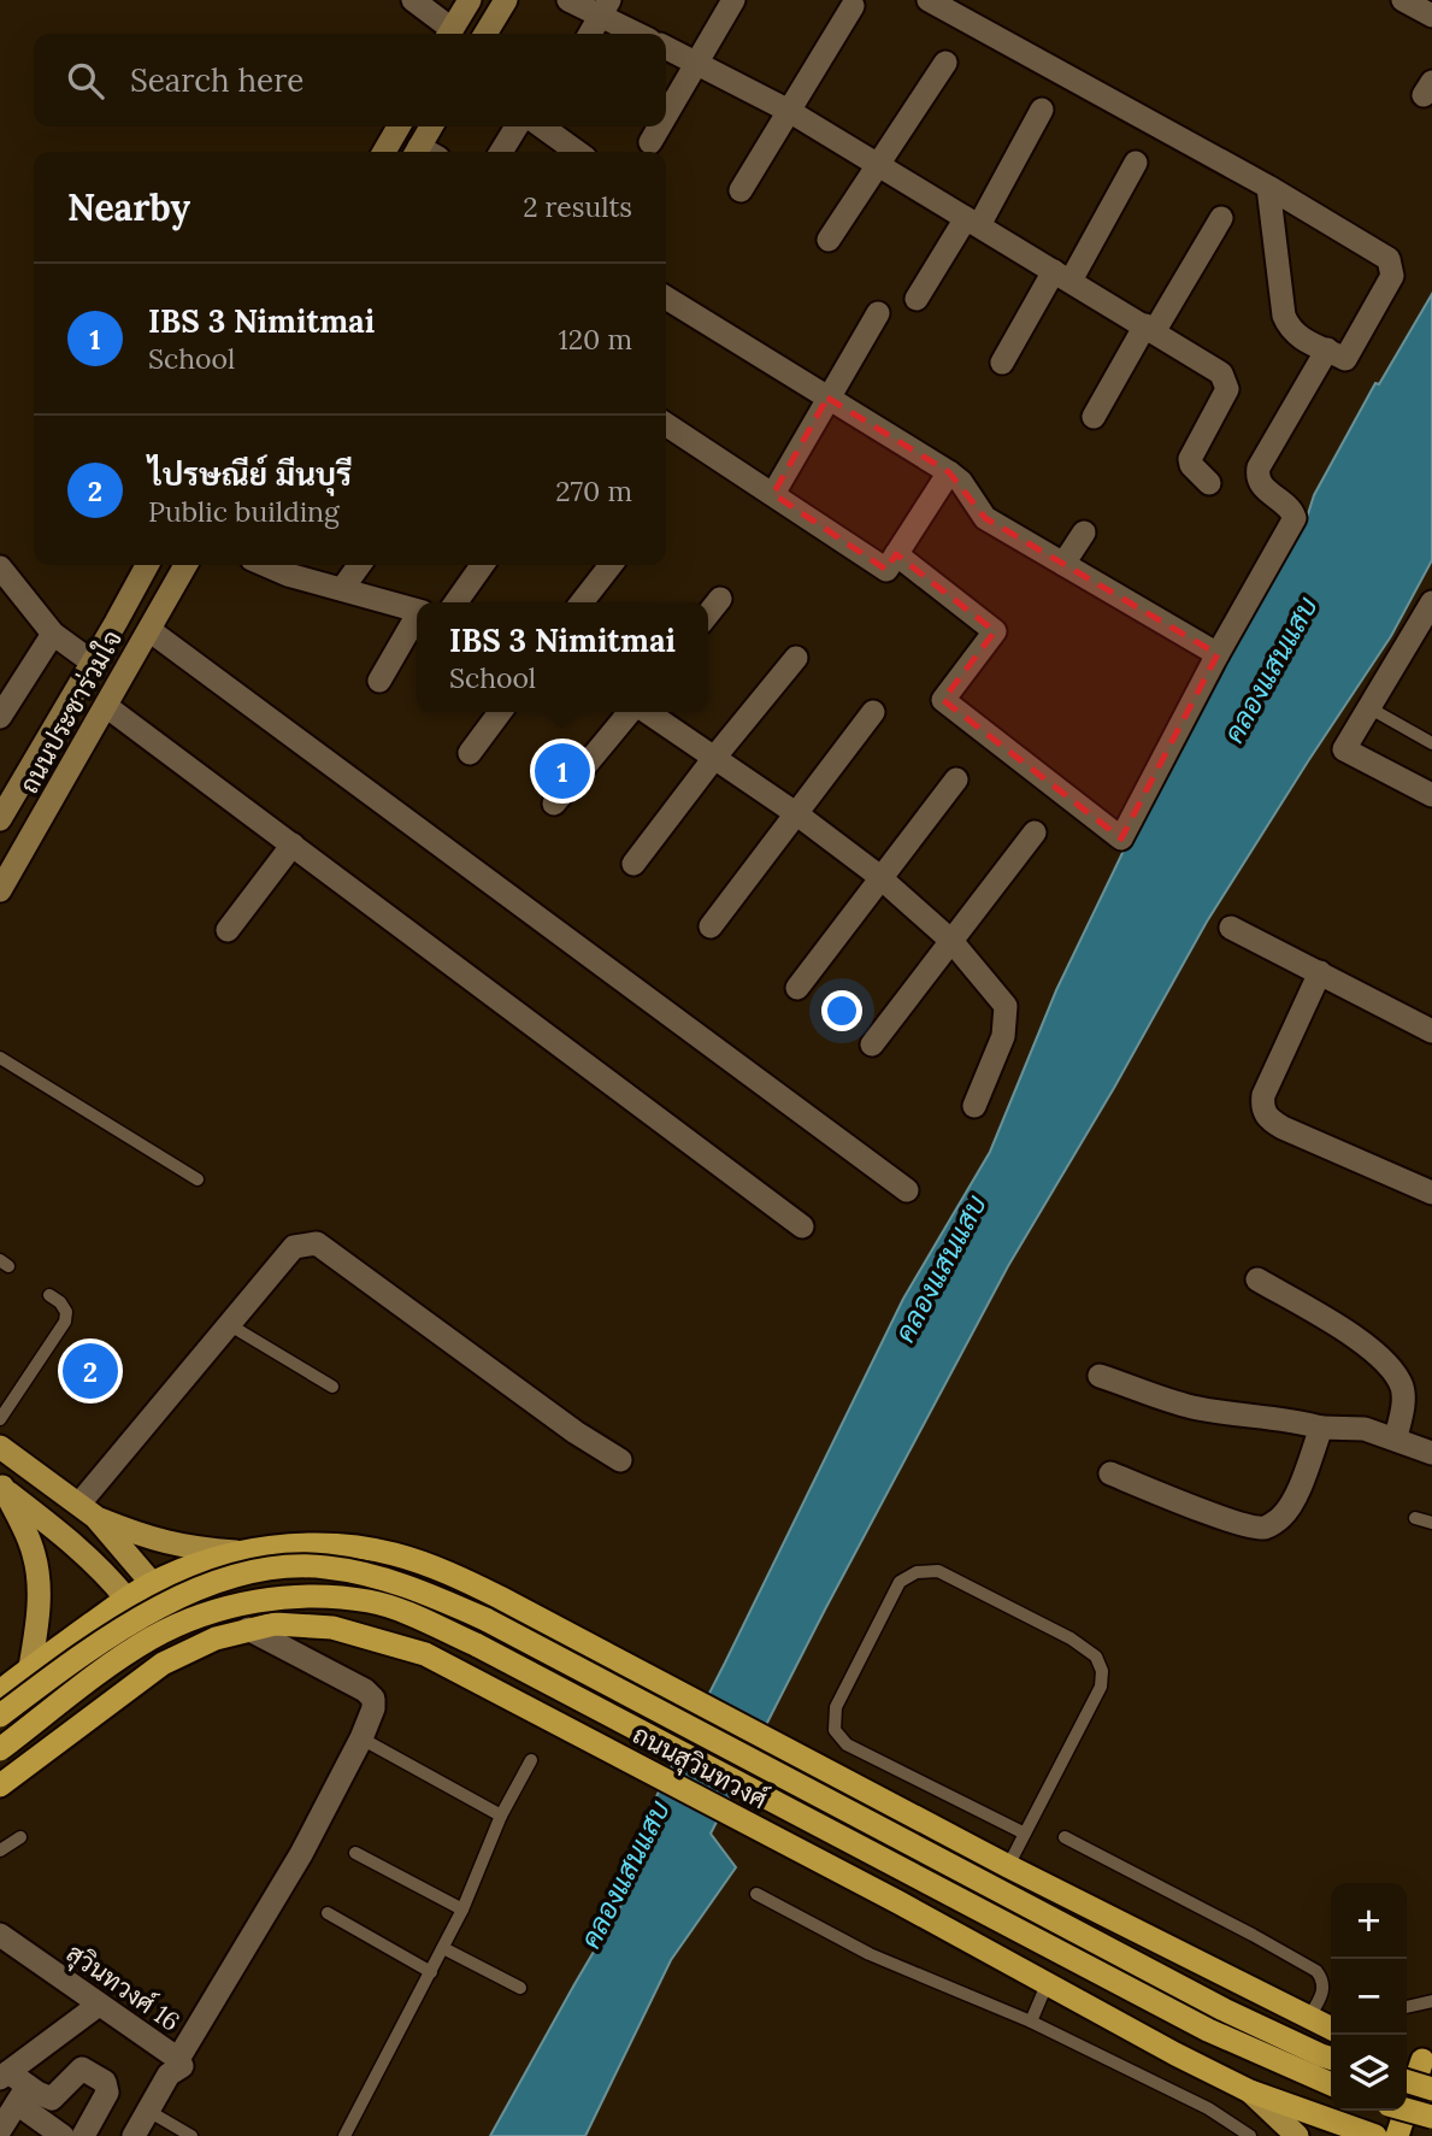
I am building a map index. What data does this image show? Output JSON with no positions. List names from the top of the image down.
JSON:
{
  "streets": {
    "highway": ["ถนนสุวินทวงศ์"],
    "main road": ["ถนนประชาร่วมใจ"],
    "street": ["สุวินทวงศ์ 16"]
  },
  "water": ["คลองแสนแสบ"],
  "page": {
    "search": "Search here",
    "heading": ["Nearby", "2 results"],
    "list": [
      {
        "mark": "1",
        "name": "IBS 3 Nimitmai",
        "note": "School",
        "value": "120 m"
      },
      {
        "mark": "2",
        "name": "ไปรษณีย์ มีนบุรี",
        "note": "Public building",
        "value": "270 m"
      }
    ],
    "popup": ["IBS 3 Nimitmai", "School"],
    "pins": ["1", "2"],
    "map_buttons": ["+", "−"]
  }
}
